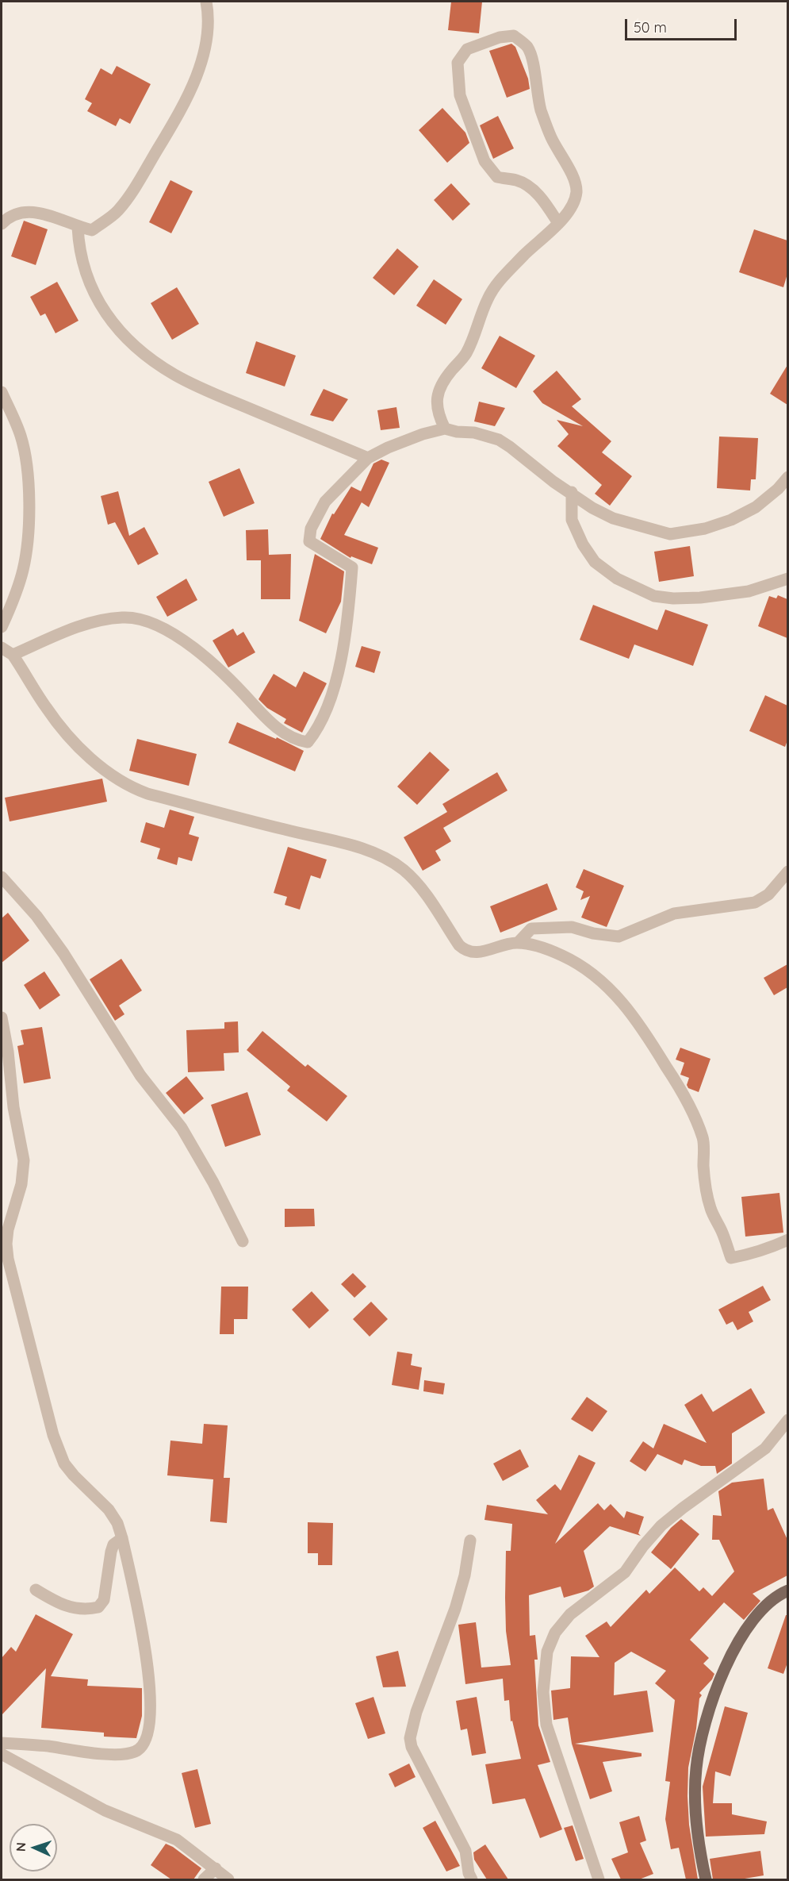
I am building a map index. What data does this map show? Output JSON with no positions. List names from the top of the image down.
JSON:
{
  "scale_bar": "50 m",
  "north": "left"
}
